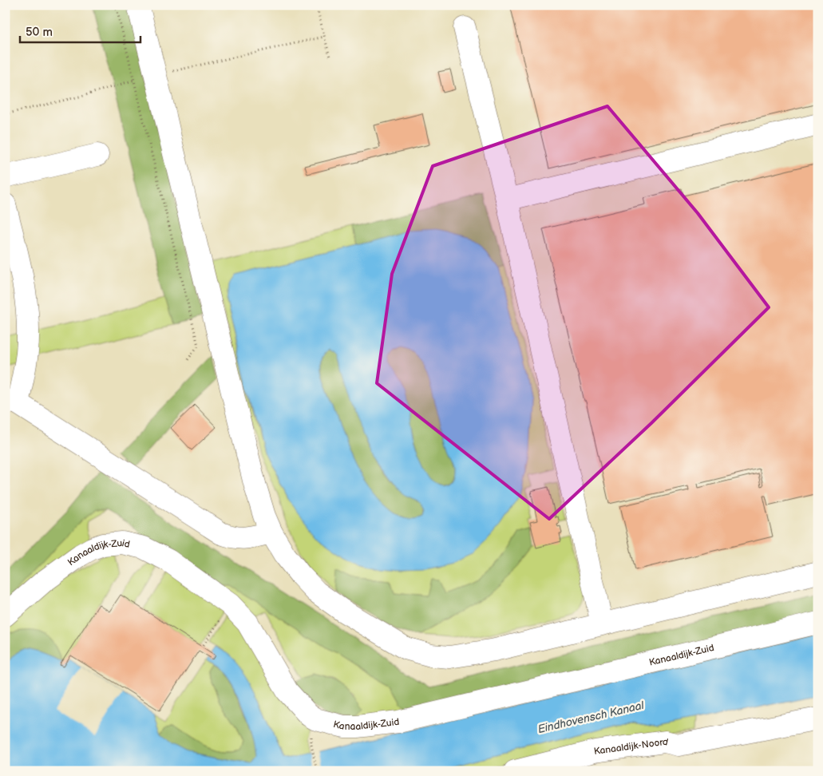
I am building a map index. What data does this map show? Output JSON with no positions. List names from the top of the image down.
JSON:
{
  "streets": {
    "street": ["Kanaaldijk-Zuid", "Kanaaldijk-Noord"]
  },
  "water": ["Eindhovensch Kanaal"],
  "scale_bar": "50 m"
}
